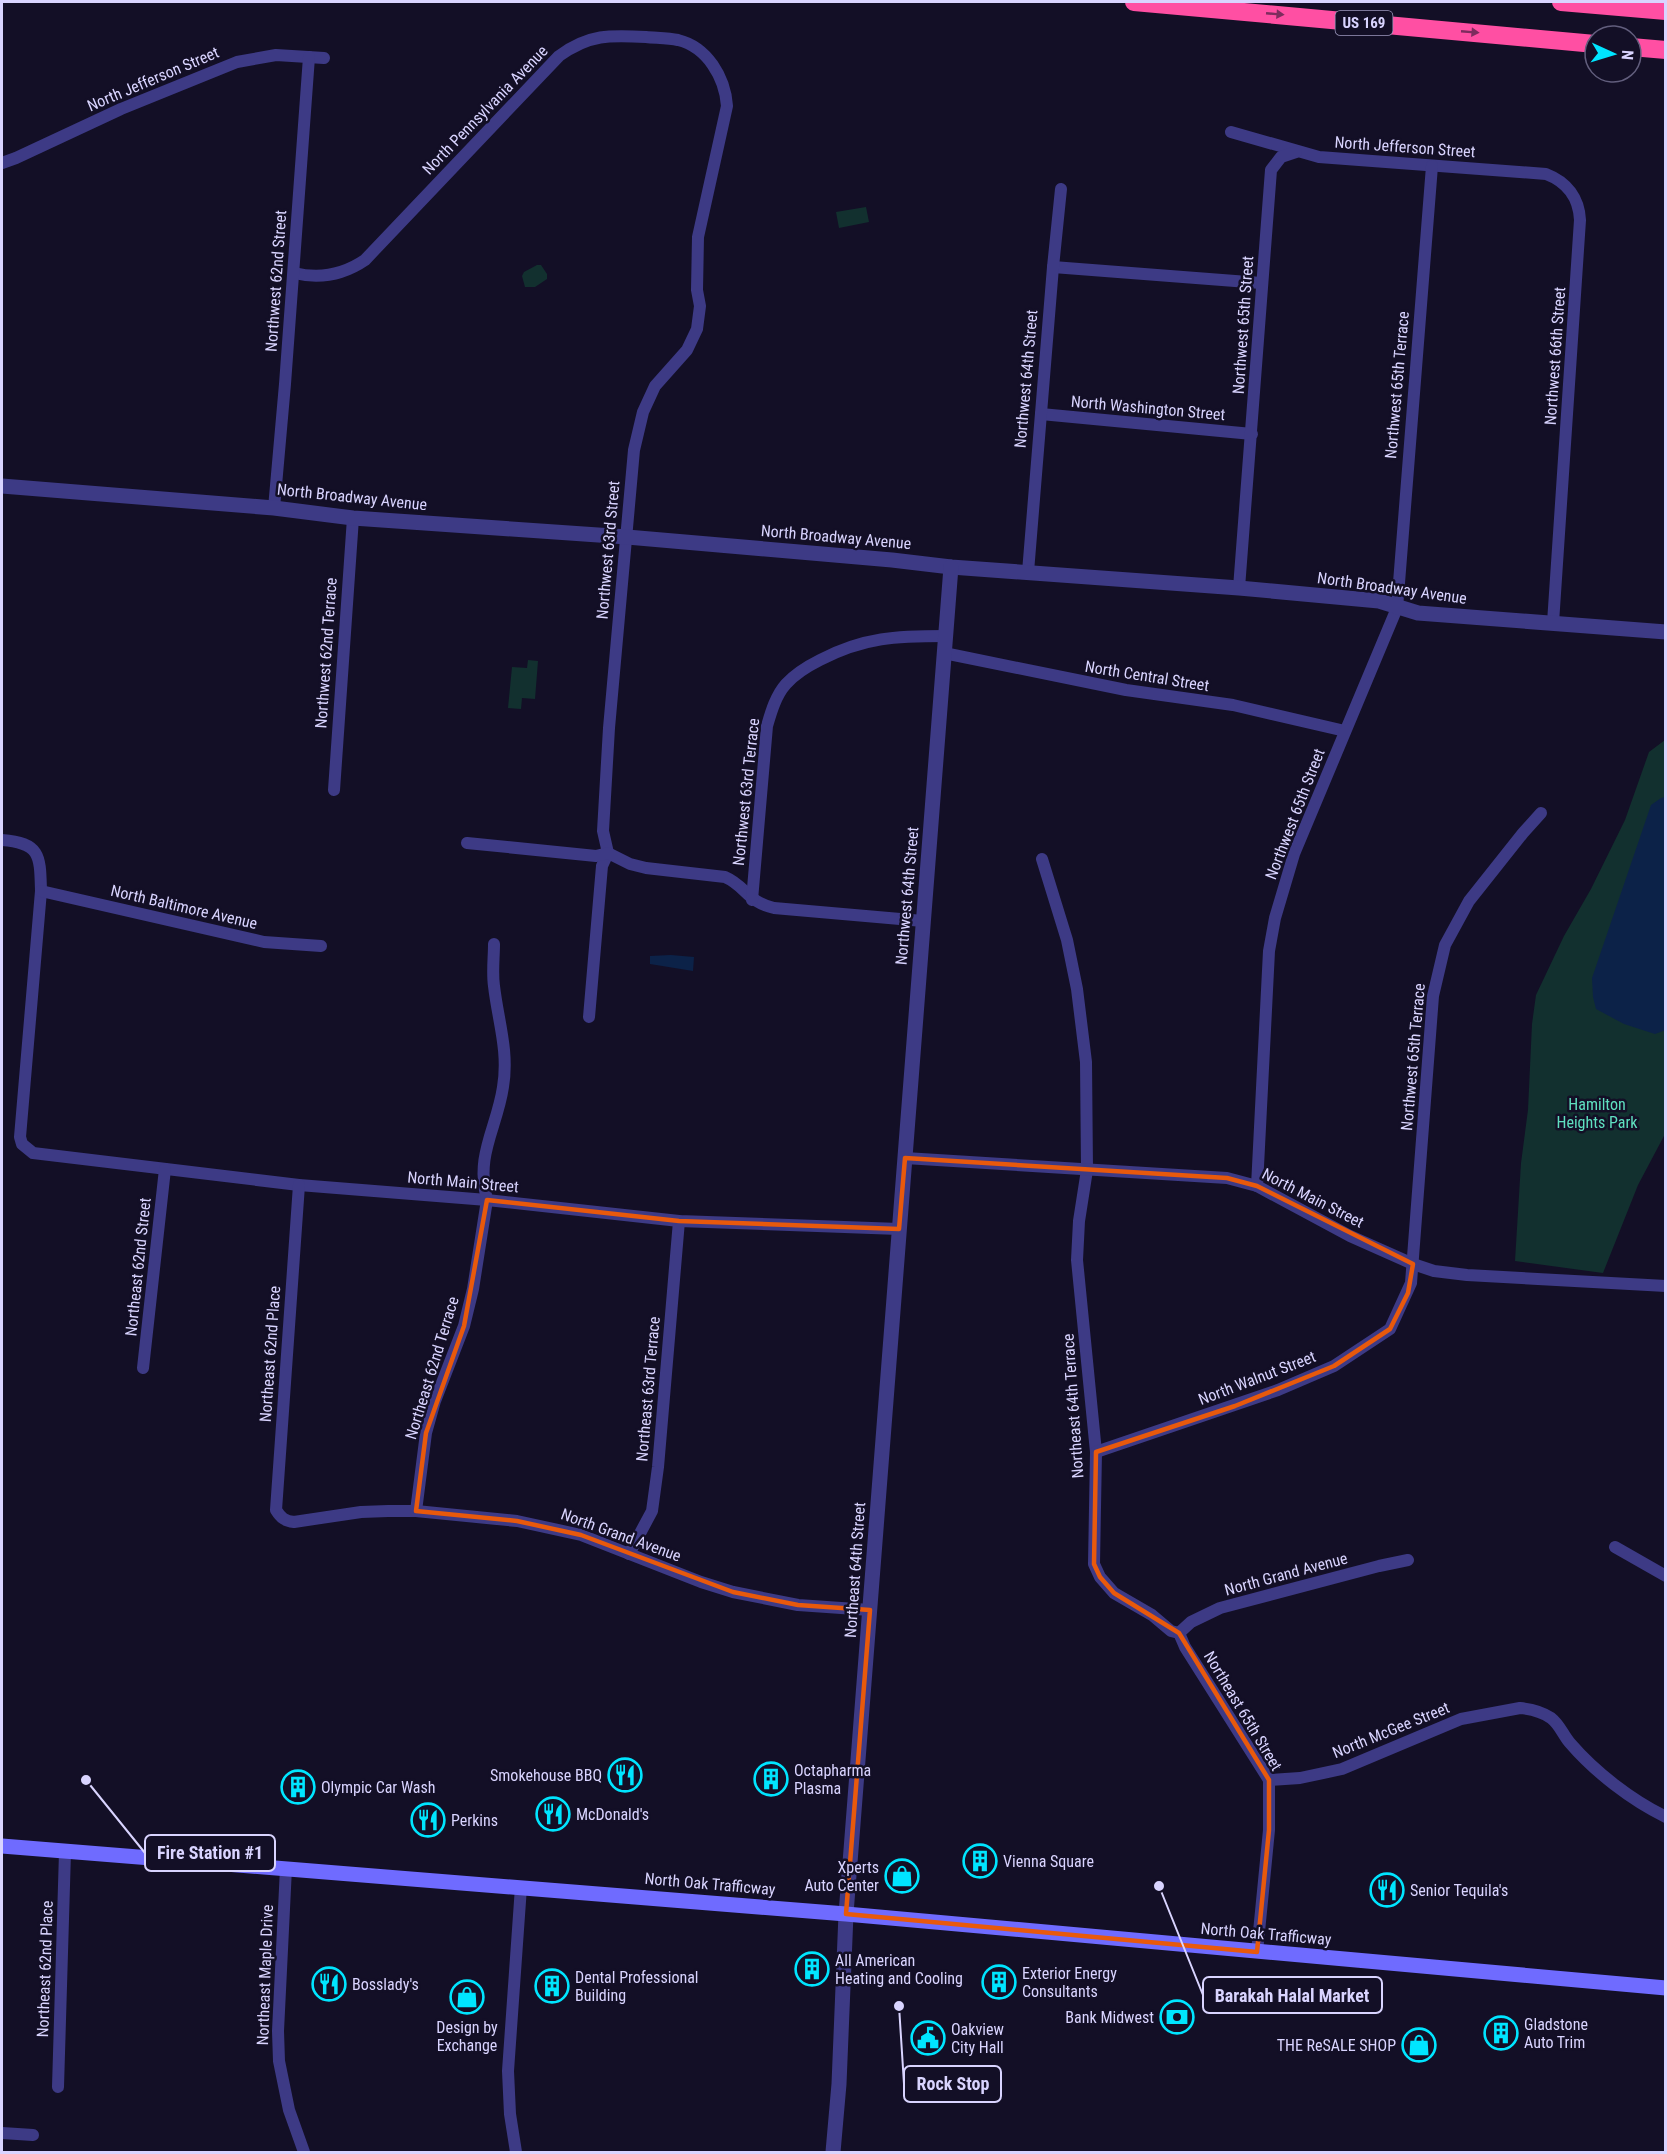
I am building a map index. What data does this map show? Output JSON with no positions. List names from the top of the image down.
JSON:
{
  "streets": {
    "highway": ["US 169"],
    "main road": ["North Oak Trafficway"],
    "street": [
      "North Jefferson Street",
      "North Pennsylvania Avenue",
      "Northwest 62nd Street",
      "Northwest 65th Street",
      "Northwest 66th Street",
      "Northwest 64th Street",
      "Northwest 65th Terrace",
      "North Washington Street",
      "North Broadway Avenue",
      "Northwest 63rd Street",
      "Northwest 62nd Terrace",
      "North Central Street",
      "Northwest 63rd Terrace",
      "North Baltimore Avenue",
      "North Main Street",
      "Northeast 62nd Street",
      "Northeast 62nd Place",
      "Northeast 62nd Terrace",
      "North Walnut Street",
      "Northeast 63rd Terrace",
      "Northeast 64th Terrace",
      "North Grand Avenue",
      "Northeast 64th Street",
      "Northeast 65th Street",
      "North McGee Street",
      "Northeast Maple Drive"
    ]
  },
  "crossings": [
    ["North Jefferson Street", "Northwest 62nd Street"],
    ["North Jefferson Street", "Northwest 65th Street"],
    ["North Jefferson Street", "Northwest 66th Street"],
    ["North Jefferson Street", "Northwest 65th Terrace"],
    ["North Pennsylvania Avenue", "Northwest 62nd Street"],
    ["North Pennsylvania Avenue", "Northwest 63rd Street"],
    ["Northwest 62nd Street", "North Broadway Avenue"],
    ["Northwest 65th Street", "Northwest 65th Terrace"],
    ["Northwest 65th Street", "North Washington Street"],
    ["Northwest 65th Street", "North Broadway Avenue"],
    ["Northwest 65th Street", "North Central Street"],
    ["Northwest 65th Street", "North Main Street"],
    ["Northwest 66th Street", "North Broadway Avenue"],
    ["Northwest 64th Street", "North Washington Street"],
    ["Northwest 64th Street", "North Broadway Avenue"],
    ["Northwest 64th Street", "North Central Street"],
    ["Northwest 64th Street", "Northwest 63rd Terrace"],
    ["Northwest 64th Street", "North Main Street"],
    ["Northwest 64th Street", "Northeast 64th Street"],
    ["Northwest 65th Terrace", "North Broadway Avenue"],
    ["Northwest 65th Terrace", "North Main Street"],
    ["Northwest 65th Terrace", "North Walnut Street"],
    ["North Broadway Avenue", "Northwest 63rd Street"],
    ["North Broadway Avenue", "Northwest 62nd Terrace"],
    ["North Baltimore Avenue", "North Main Street"],
    ["North Main Street", "Northeast 62nd Street"],
    ["North Main Street", "Northeast 62nd Place"],
    ["North Main Street", "Northeast 62nd Terrace"],
    ["North Main Street", "North Walnut Street"],
    ["North Main Street", "Northeast 63rd Terrace"],
    ["North Main Street", "Northeast 64th Terrace"],
    ["North Main Street", "Northeast 64th Street"],
    ["Northeast 62nd Place", "North Grand Avenue"],
    ["Northeast 62nd Place", "North Oak Trafficway"],
    ["Northeast 62nd Terrace", "North Grand Avenue"],
    ["North Walnut Street", "Northeast 64th Terrace"],
    ["Northeast 63rd Terrace", "North Grand Avenue"],
    ["Northeast 64th Terrace", "North Grand Avenue"],
    ["Northeast 64th Terrace", "Northeast 65th Street"],
    ["North Grand Avenue", "Northeast 64th Street"],
    ["North Grand Avenue", "Northeast 65th Street"],
    ["Northeast 64th Street", "North Oak Trafficway"],
    ["Northeast 65th Street", "North McGee Street"],
    ["Northeast 65th Street", "North Oak Trafficway"],
    ["North Oak Trafficway", "Northeast Maple Drive"]
  ],
  "parks": ["Hamilton Heights Park"],
  "places": {
    "restaurant": [
      "Smokehouse BBQ",
      "McDonald's",
      "Perkins",
      "Senior Tequila's",
      "Bosslady's"
    ],
    "building": [
      "Octapharma Plasma",
      "Olympic Car Wash",
      "Vienna Square",
      "All American Heating and Cooling",
      "Exterior Energy Consultants",
      "Dental Professional Building",
      "Gladstone Auto Trim"
    ],
    "other": ["Fire Station #1", "Barakah Halal Market", "Rock Stop"],
    "shop": ["Xperts Auto Center", "Design by Exchange", "THE ReSALE SHOP"],
    "bank": ["Bank Midwest"],
    "public building": ["Oakview City Hall"]
  },
  "north": "right"
}
